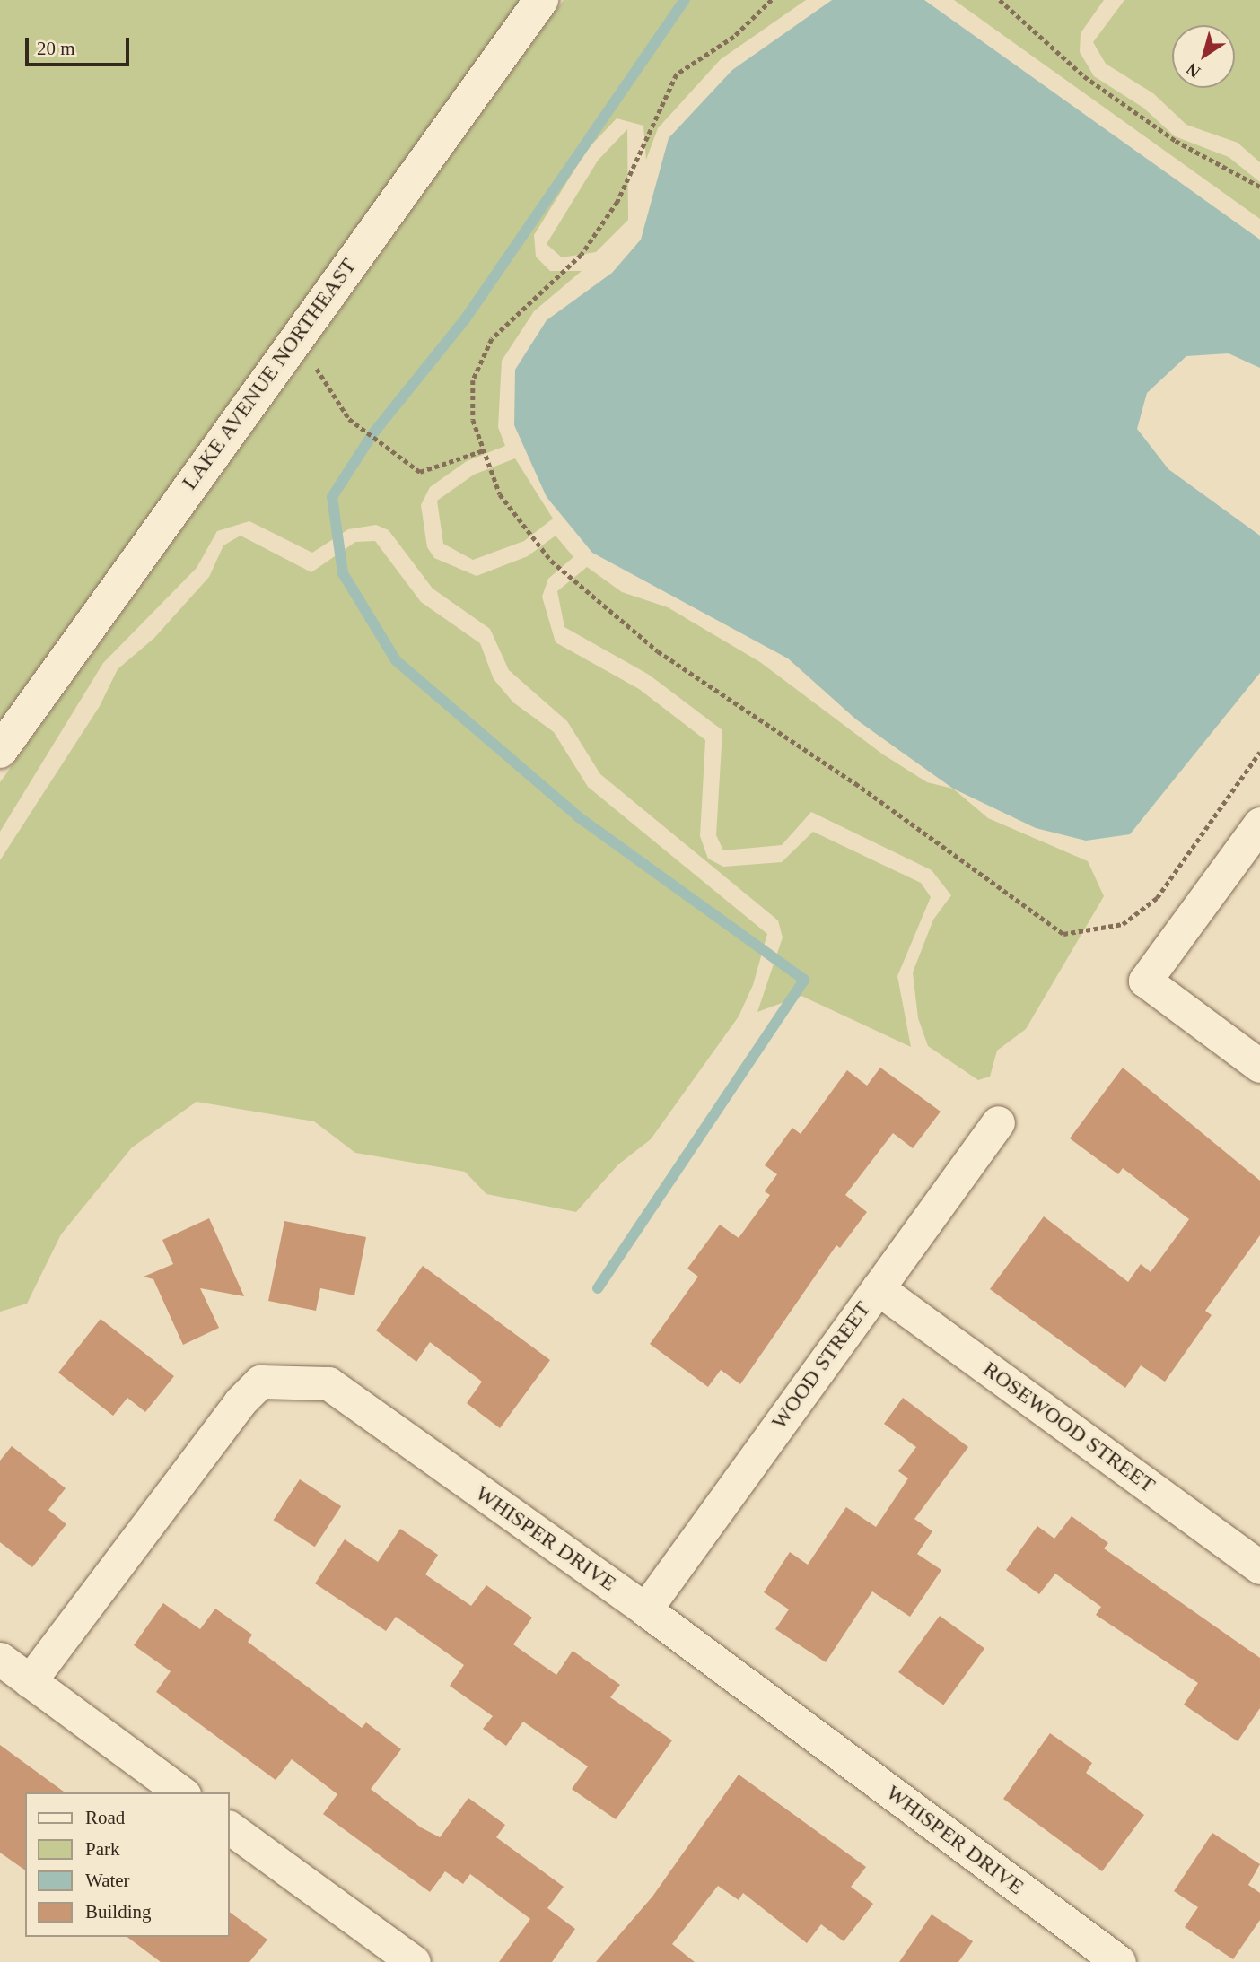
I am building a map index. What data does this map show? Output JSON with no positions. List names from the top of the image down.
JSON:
{
  "streets": {
    "street": [
      "LAKE AVENUE NORTHEAST",
      "WOOD STREET",
      "ROSEWOOD STREET",
      "WHISPER DRIVE"
    ]
  },
  "crossings": [
    ["WOOD STREET", "ROSEWOOD STREET"],
    ["WOOD STREET", "WHISPER DRIVE"]
  ],
  "legend": [
    "Road",
    "Park",
    "Water",
    "Building"
  ],
  "scale_bar": "20 m",
  "north": "bottom left"
}
